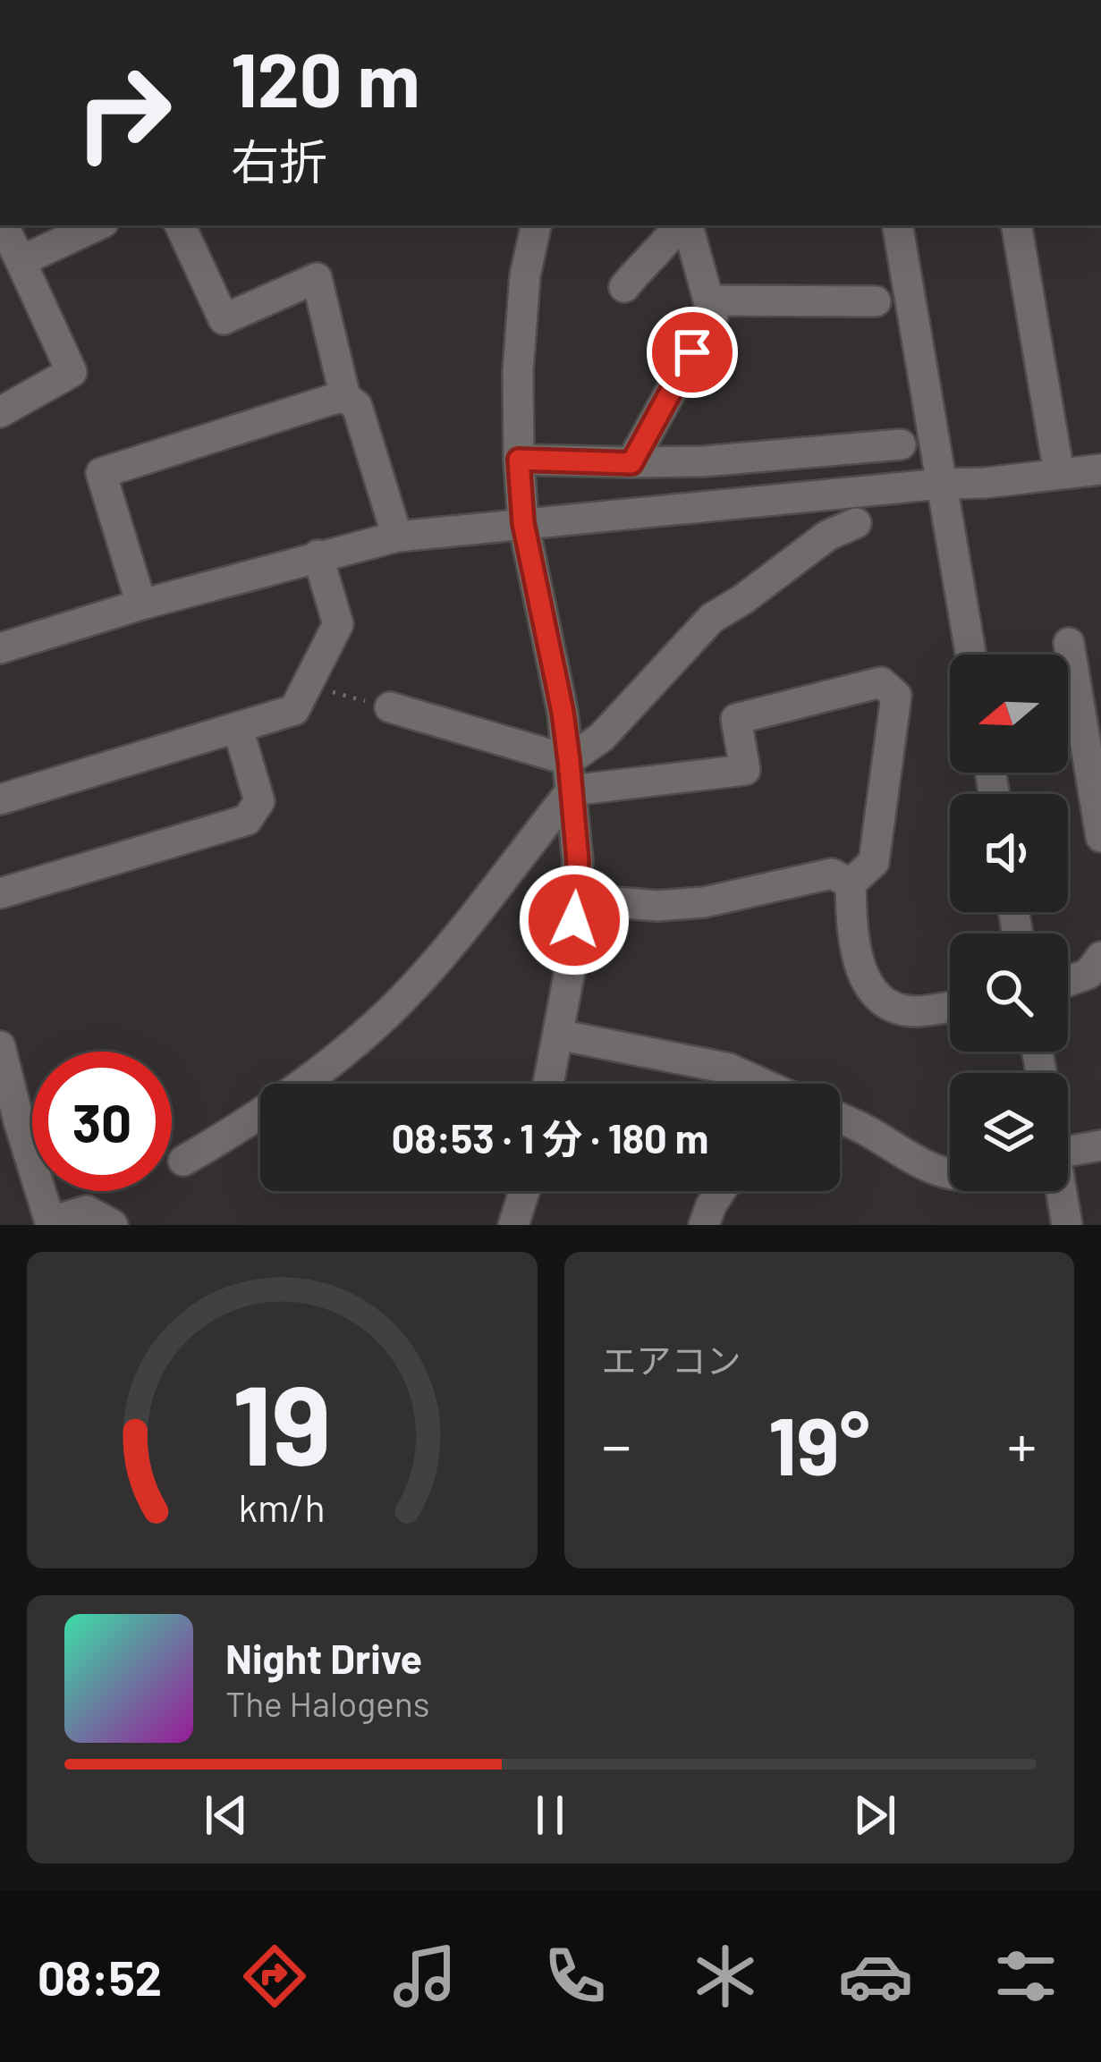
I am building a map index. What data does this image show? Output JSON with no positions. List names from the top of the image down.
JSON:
{
  "north": "left",
  "page": {
    "turn": ["120 m", "右折"],
    "limit": "30",
    "trip": "08:53 · 1 分 · 180 m",
    "tile": "エアコン",
    "heat": ["−", "19°", "+"],
    "song": ["Night Drive", "The Halogens"],
    "tabs": "08:52",
    "gauge": ["19", "km/h"]
  }
}
